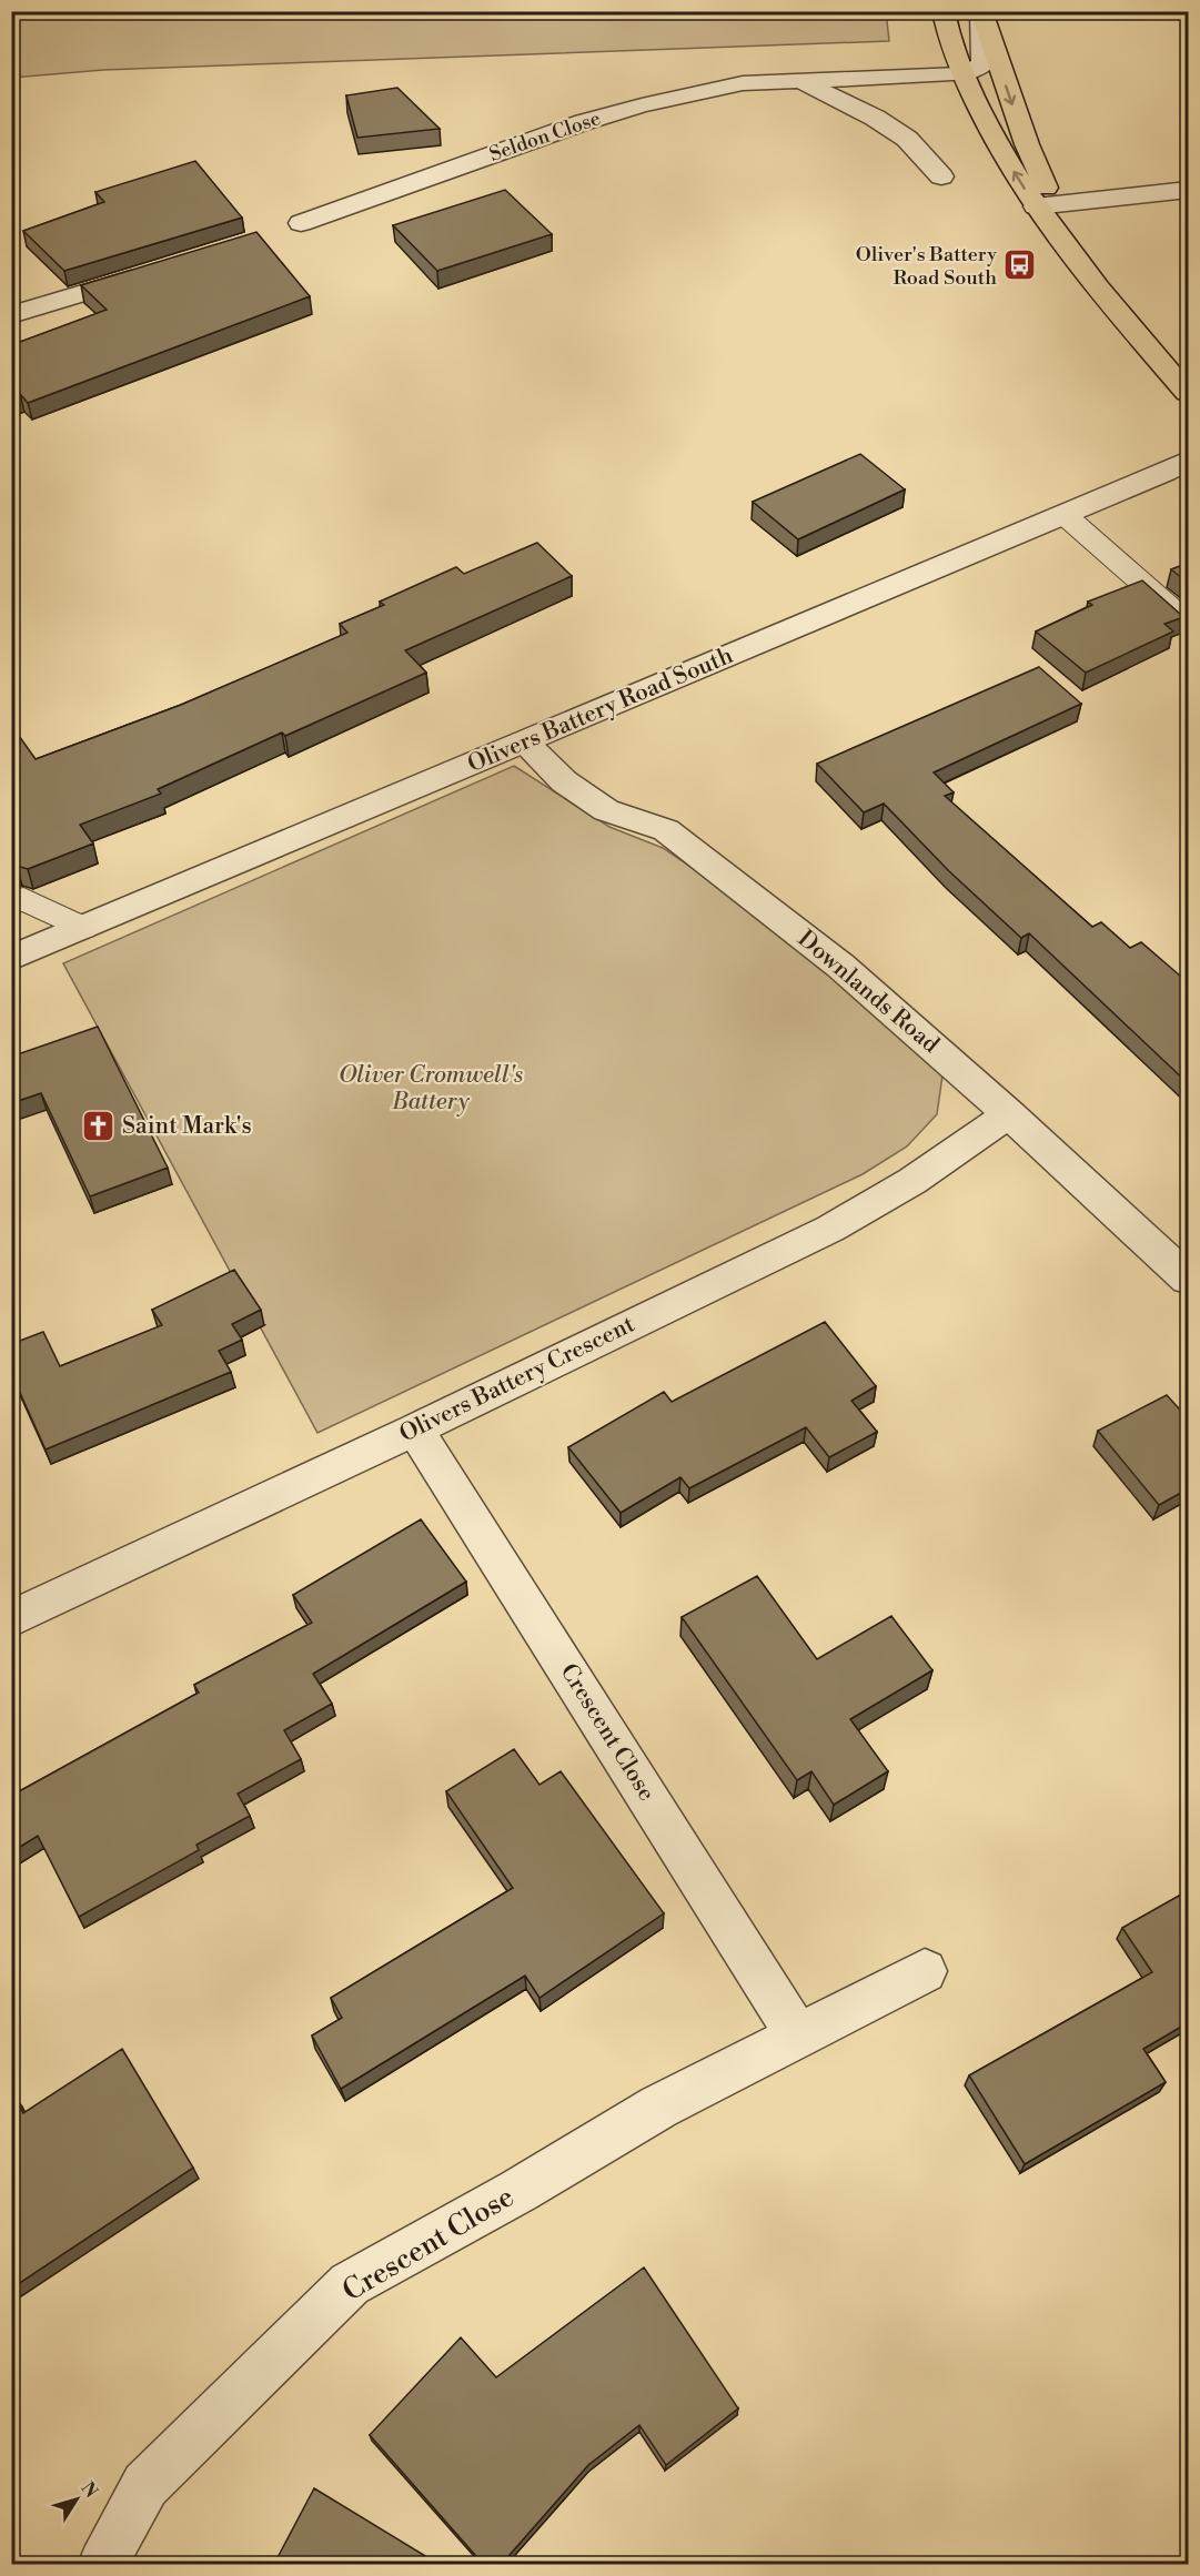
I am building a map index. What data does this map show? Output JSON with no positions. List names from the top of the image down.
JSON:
{
  "streets": {
    "street": [
      "Seldon Close",
      "Olivers Battery Road South",
      "Downlands Road",
      "Olivers Battery Crescent",
      "Crescent Close"
    ]
  },
  "crossings": [
    ["Olivers Battery Road South", "Downlands Road"],
    ["Downlands Road", "Olivers Battery Crescent"],
    ["Olivers Battery Crescent", "Crescent Close"]
  ],
  "parks": ["Oliver Cromwell's Battery"],
  "places": {
    "bus stop": ["Oliver's Battery Road South"],
    "church": ["Saint Mark's"]
  },
  "north": "top right"
}
